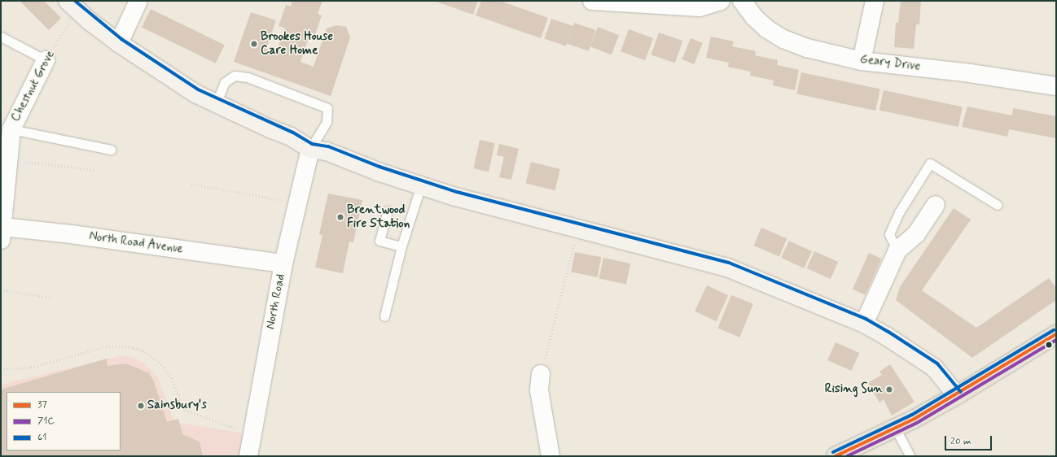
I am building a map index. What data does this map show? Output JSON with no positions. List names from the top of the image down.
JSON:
{
  "streets": {
    "street": [
      "Geary Drive",
      "Chestnut Grove",
      "North Road Avenue",
      "North Road"
    ]
  },
  "crossings": [
    ["Chestnut Grove", "North Road Avenue"],
    ["North Road Avenue", "North Road"]
  ],
  "places": [
    "Brookes House Care Home",
    "Brentwood Fire Station",
    "Rising Sun",
    "Sainsbury's"
  ],
  "lines": ["transit line 61", "transit line 37", "transit line 71C"],
  "legend": ["37", "71C", "61"],
  "scale_bar": "20 m"
}
